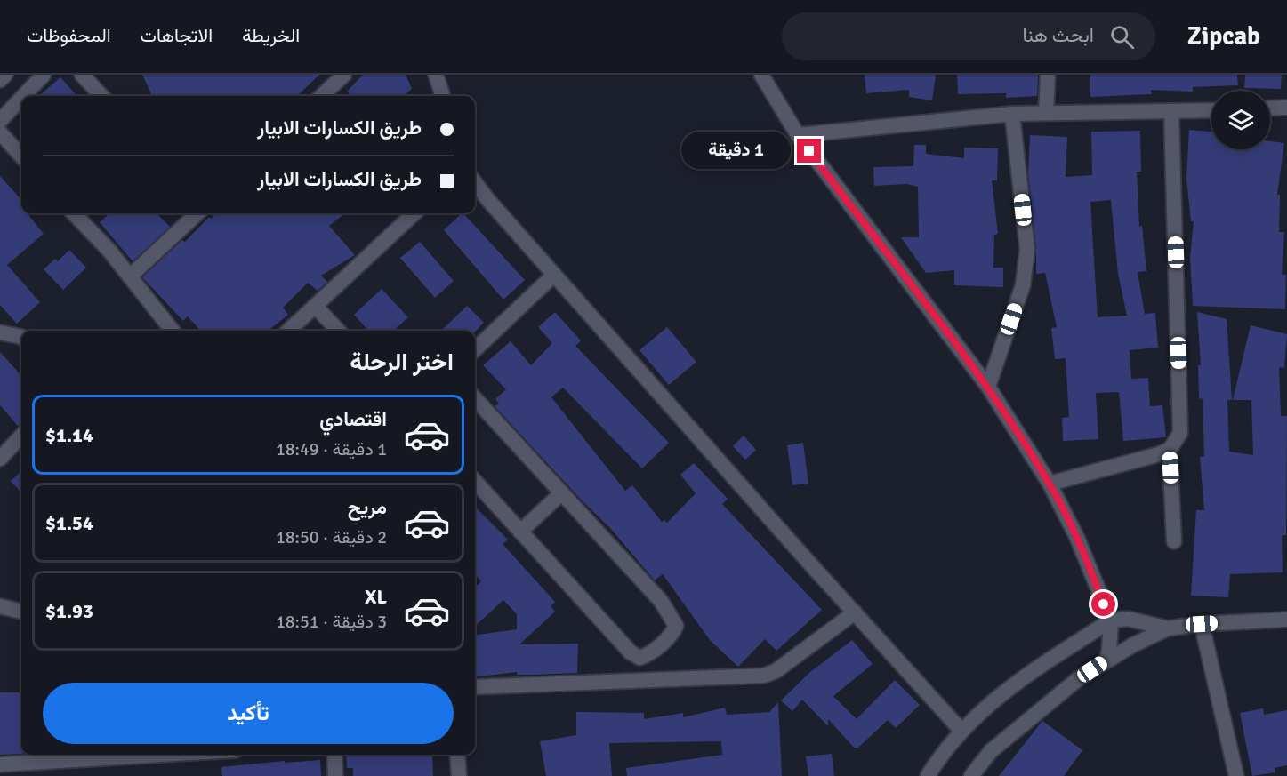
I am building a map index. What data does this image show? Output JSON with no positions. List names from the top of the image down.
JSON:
{
  "page": {
    "header": "Zipcab",
    "search": "ابحث هنا",
    "nav": ["الخريطة", "الاتجاهات", "المحفوظات"],
    "banner": ["طريق الكسارات الابيار", "طريق الكسارات الابيار"],
    "bubble": "1 دقيقة",
    "heading": "اختر الرحلة",
    "list": [
      {
        "name": "اقتصادي",
        "note": "1 دقيقة · 18:49",
        "value": "$1.14"
      },
      {
        "name": "مريح",
        "note": "2 دقيقة · 18:50",
        "value": "$1.54"
      },
      {
        "name": "XL",
        "note": "3 دقيقة · 18:51",
        "value": "$1.93"
      }
    ],
    "buttons": "تأكيد"
  }
}
